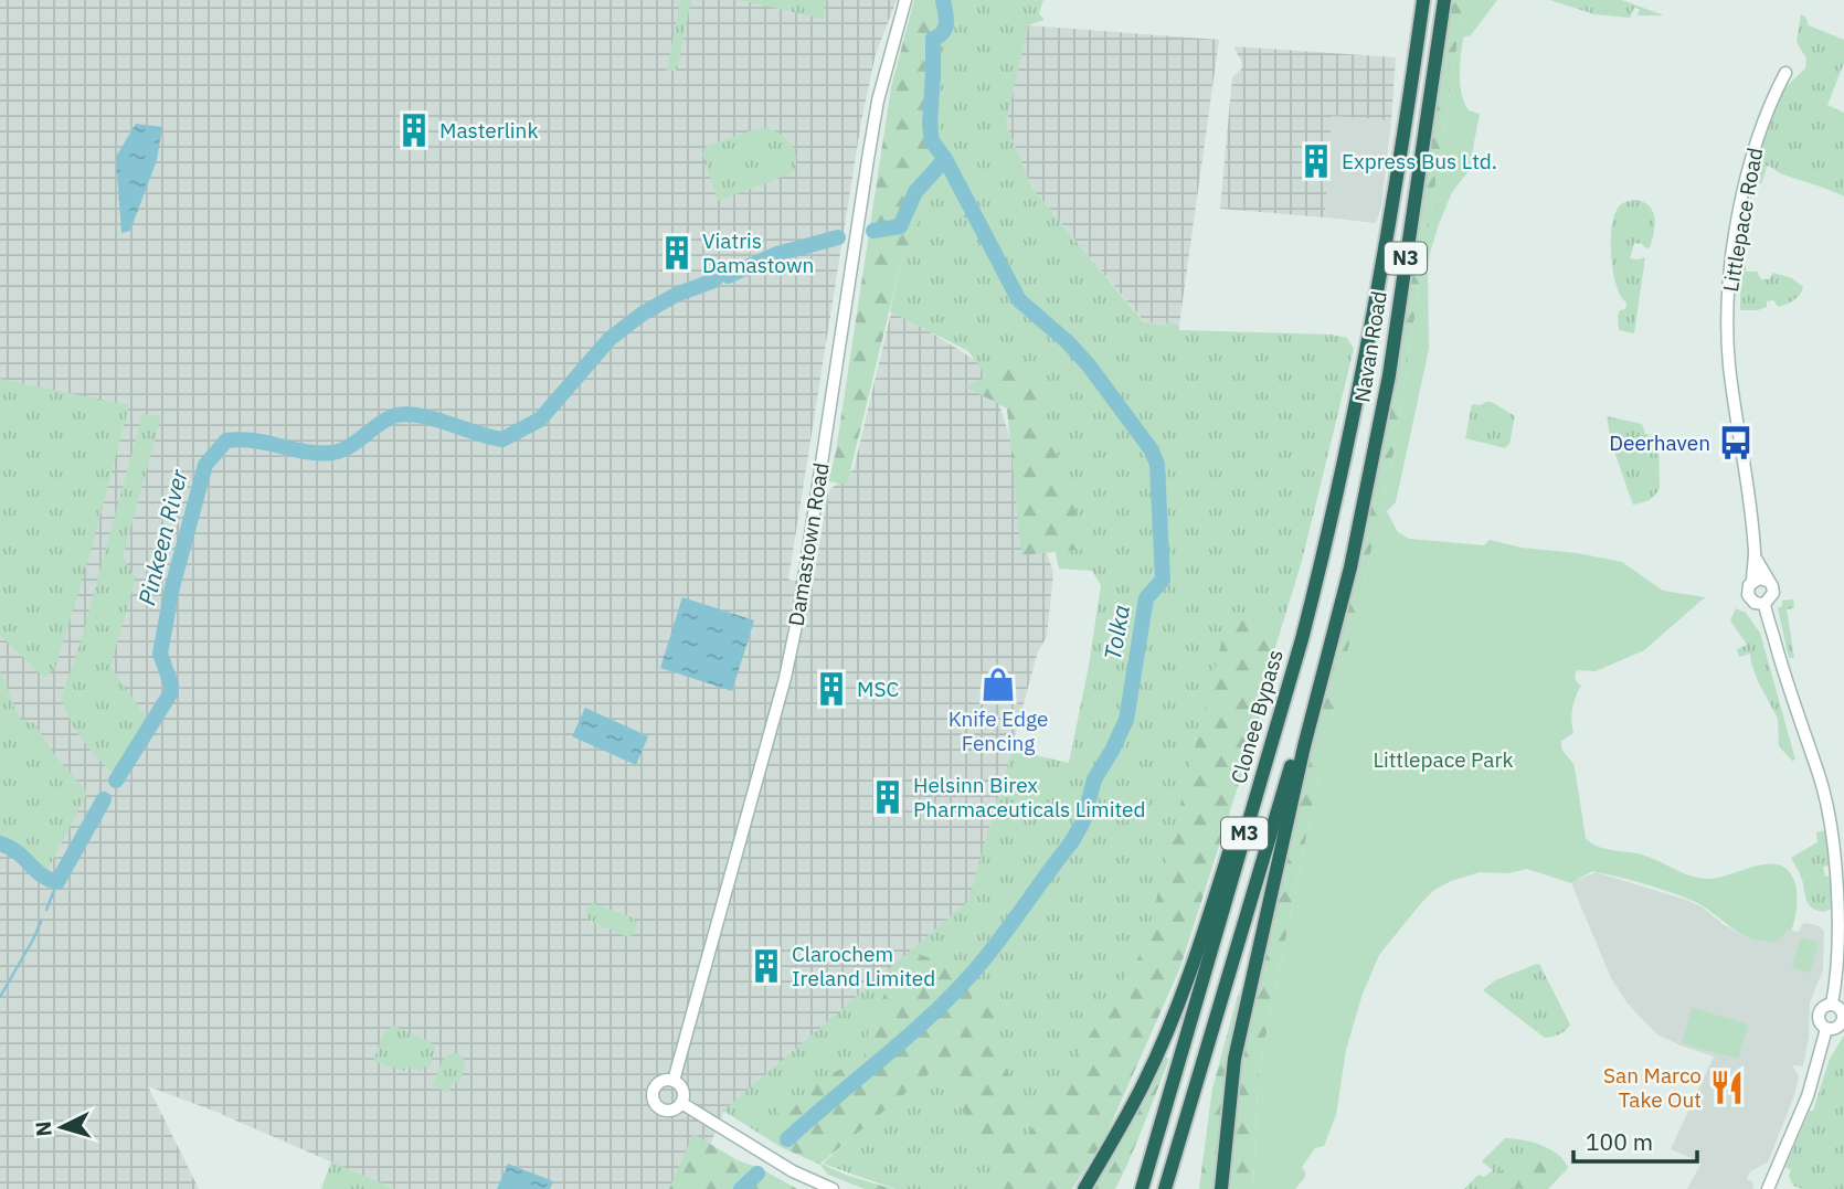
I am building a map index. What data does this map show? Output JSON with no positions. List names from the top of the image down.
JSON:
{
  "streets": {
    "highway": [
      "N3",
      "Navan Road",
      "Clonee Bypass",
      "M3"
    ],
    "street": ["Littlepace Road", "Damastown Road"]
  },
  "crossings": [
    ["N3", "Navan Road"],
    ["Navan Road", "Clonee Bypass"],
    ["Navan Road", "M3"]
  ],
  "water": ["Pinkeen River", "Tolka"],
  "parks": ["Littlepace Park"],
  "places": {
    "building": [
      "Masterlink",
      "Express Bus Ltd.",
      "Viatris Damastown",
      "MSC",
      "Helsinn Birex Pharmaceuticals Limited",
      "Clarochem Ireland Limited"
    ],
    "bus stop": ["Deerhaven"],
    "shop": ["Knife Edge Fencing"],
    "restaurant": ["San Marco Take Out"]
  },
  "scale_bar": "100 m",
  "north": "left"
}
